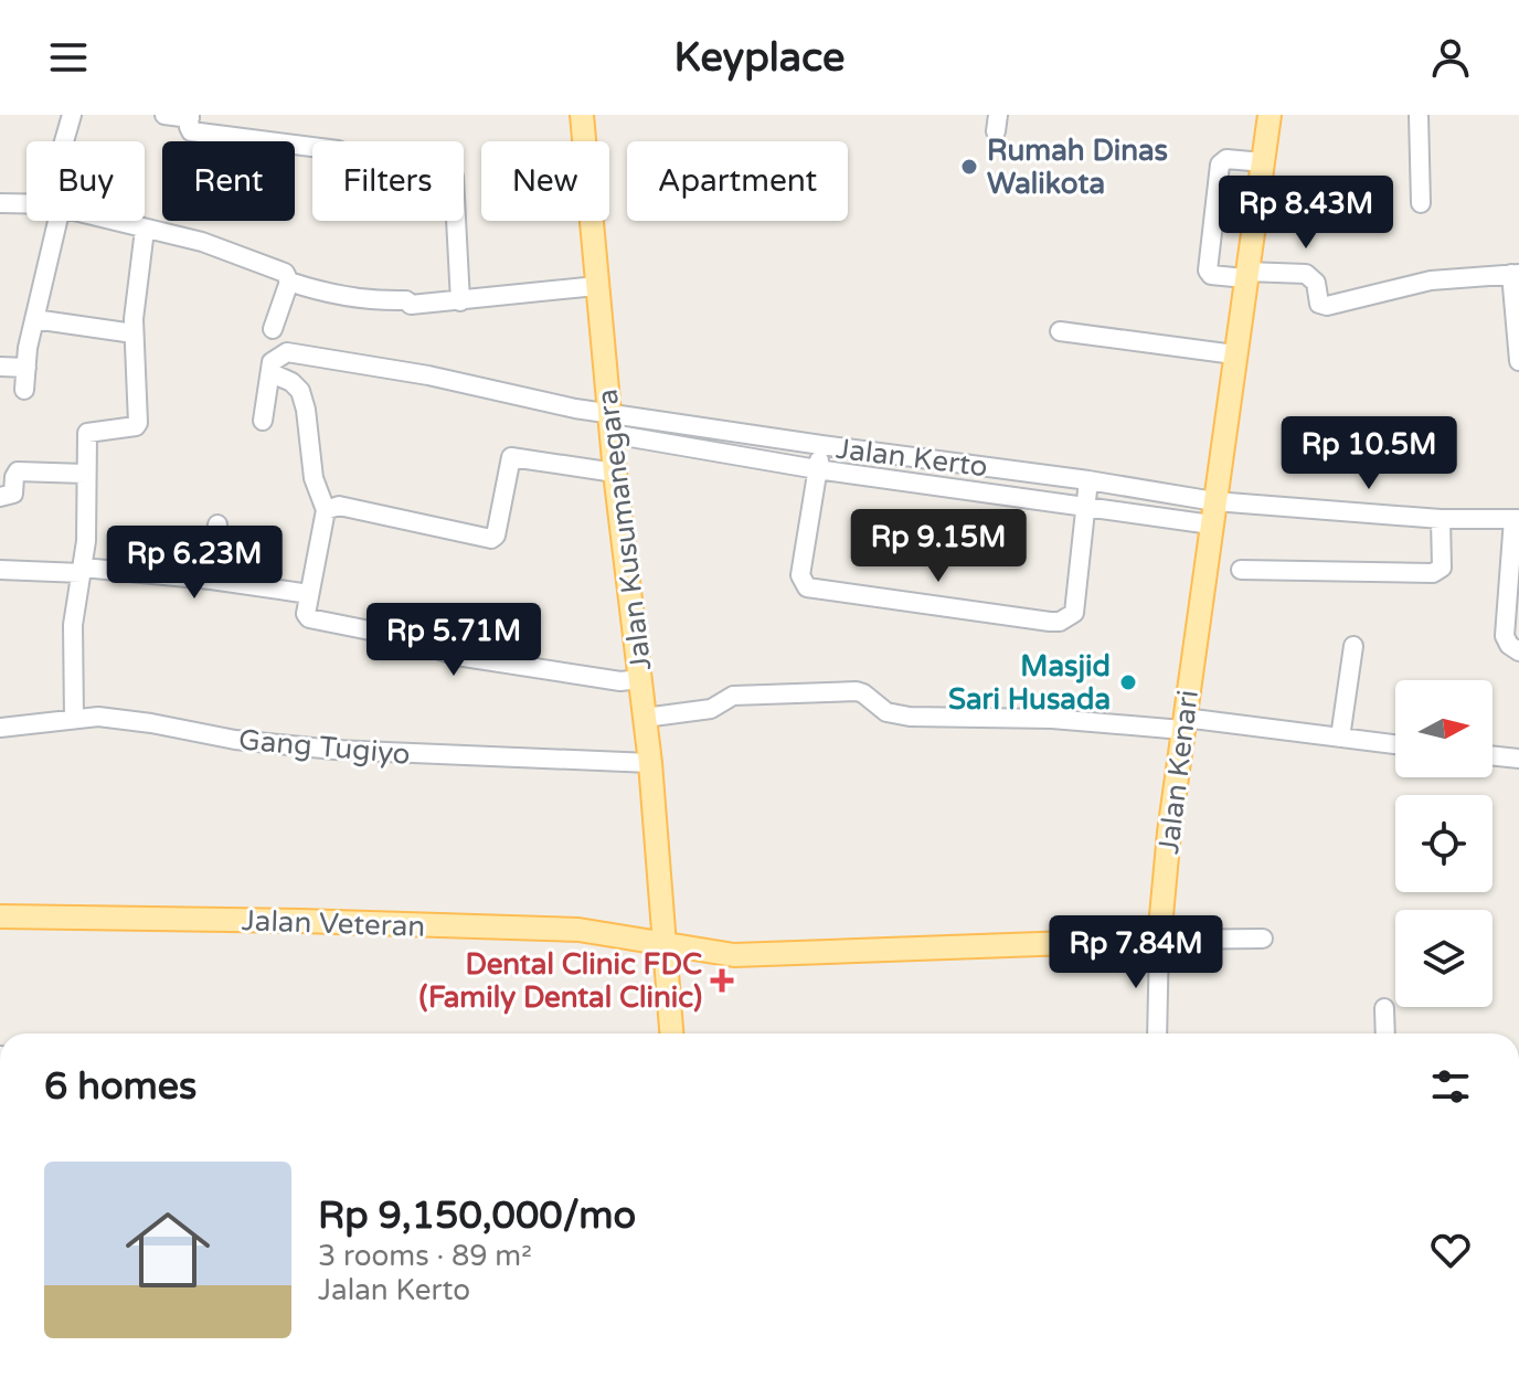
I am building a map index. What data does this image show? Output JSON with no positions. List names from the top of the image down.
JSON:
{
  "streets": {
    "main road": ["Jalan Kusumanegara", "Jalan Kenari", "Jalan Veteran"],
    "street": ["Jalan Kerto", "Gang Tugiyo"]
  },
  "crossings": [
    ["Jalan Kerto", "Jalan Kusumanegara"],
    ["Jalan Kerto", "Jalan Kenari"],
    ["Jalan Kusumanegara", "Gang Tugiyo"],
    ["Jalan Kusumanegara", "Jalan Veteran"]
  ],
  "places": {
    "other": ["Rumah Dinas Walikota", "Masjid Sari Husada"],
    "health": ["Dental Clinic FDC (Family Dental Clinic)"]
  },
  "north": "right",
  "page": {
    "header": "Keyplace",
    "chip": [
      "Buy",
      "Rent",
      "Filters",
      "New",
      "Apartment"
    ],
    "price": [
      "Rp 8.43M",
      "Rp 10.5M",
      "Rp 9.15M",
      "Rp 6.23M",
      "Rp 5.71M",
      "Rp 7.84M"
    ],
    "heading": "6 homes",
    "list": [
      {
        "name": "Rp 9,150,000/mo",
        "note": "3 rooms · 89 m² · Jalan Kerto"
      }
    ]
  }
}
